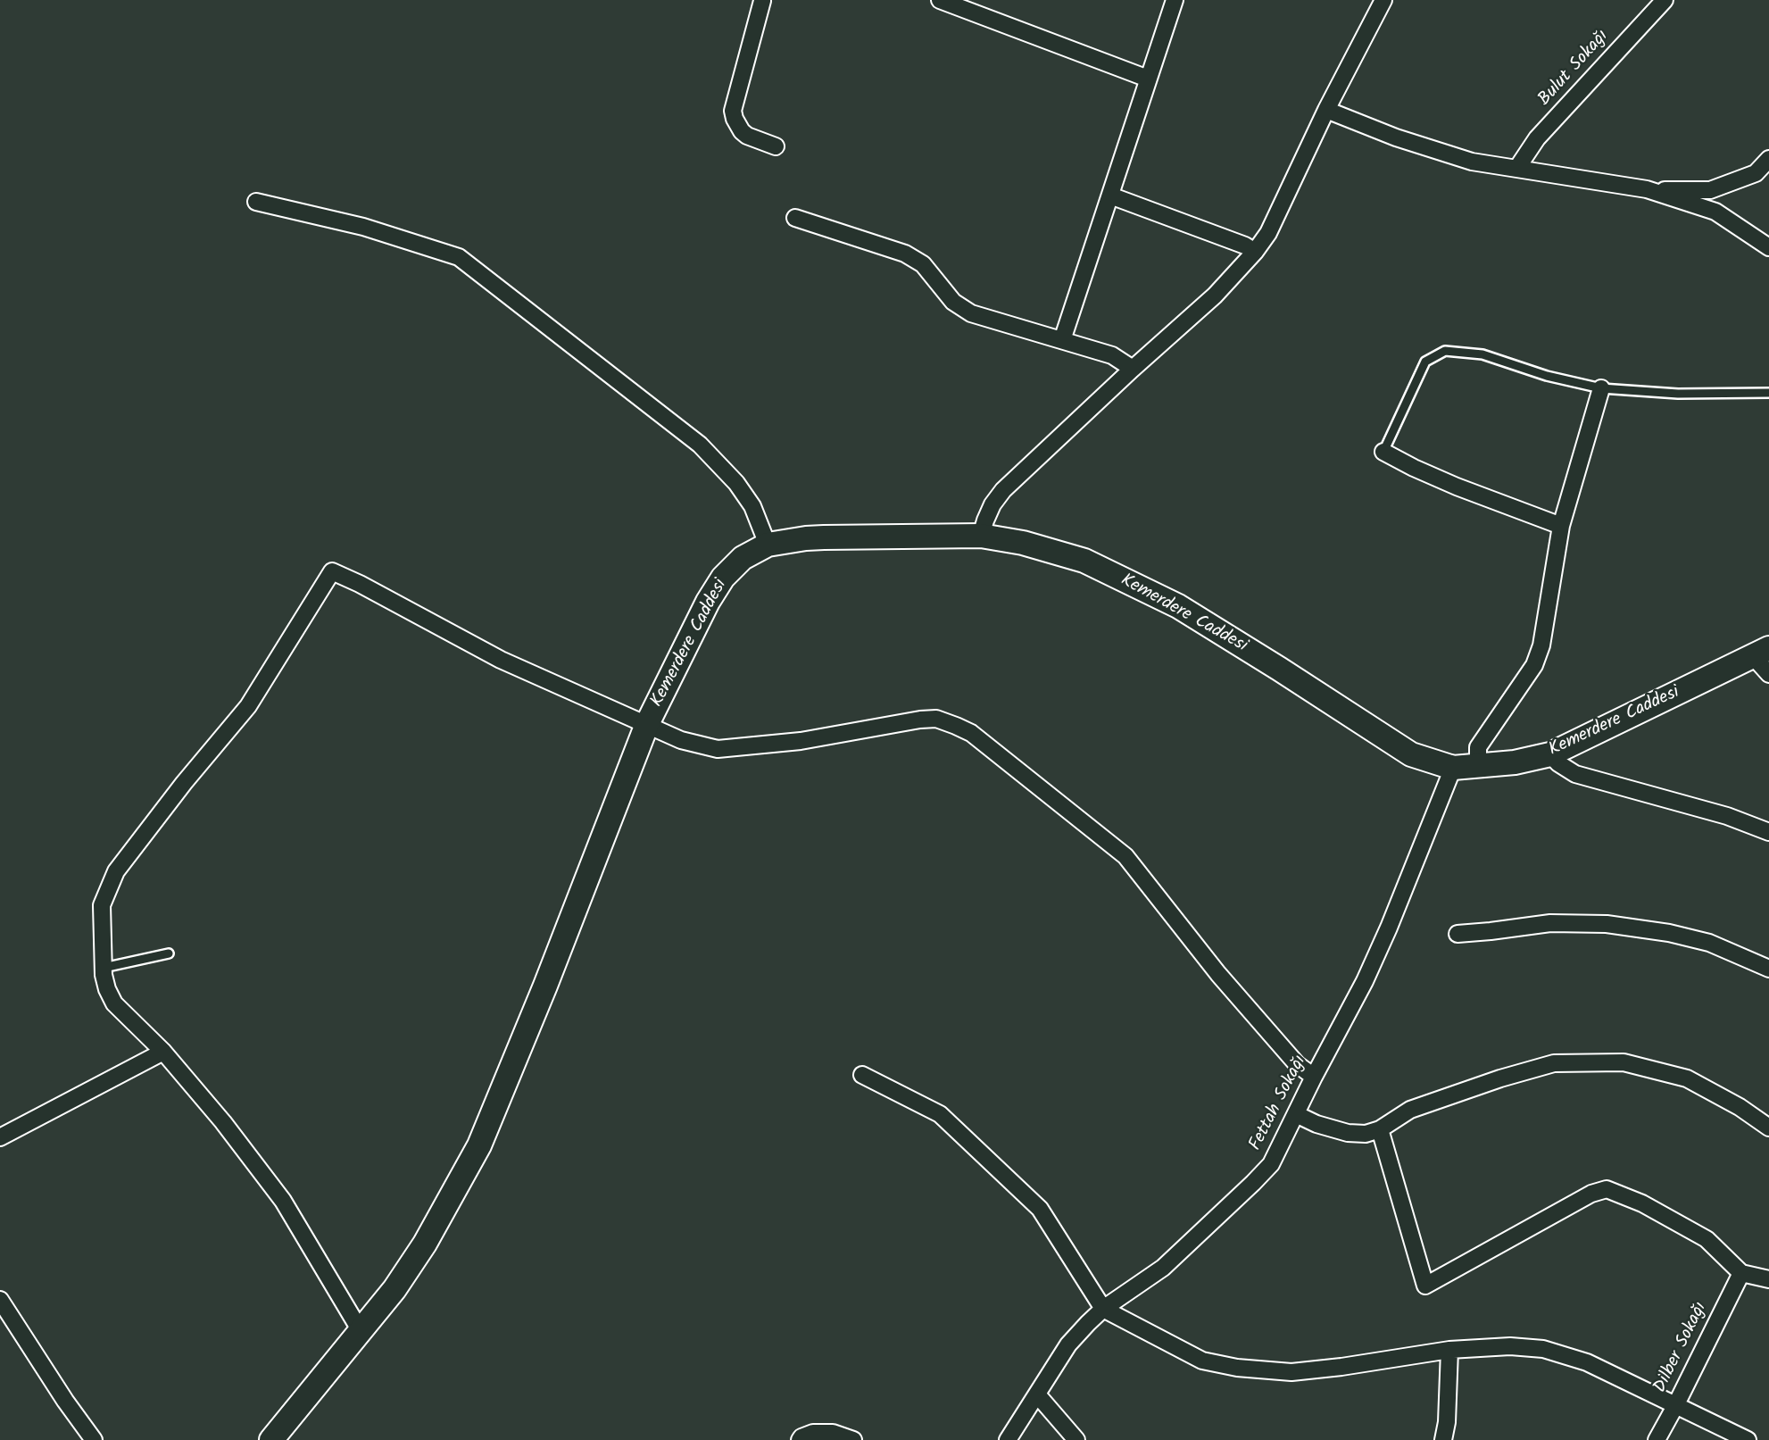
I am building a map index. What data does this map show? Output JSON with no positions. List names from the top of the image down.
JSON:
{
  "streets": {
    "street": [
      "Bulut Sokağı",
      "Kemerdere Caddesi",
      "Fettah Sokağı",
      "Dilber Sokağı"
    ]
  },
  "crossings": [
    ["Kemerdere Caddesi", "Fettah Sokağı"]
  ]
}
